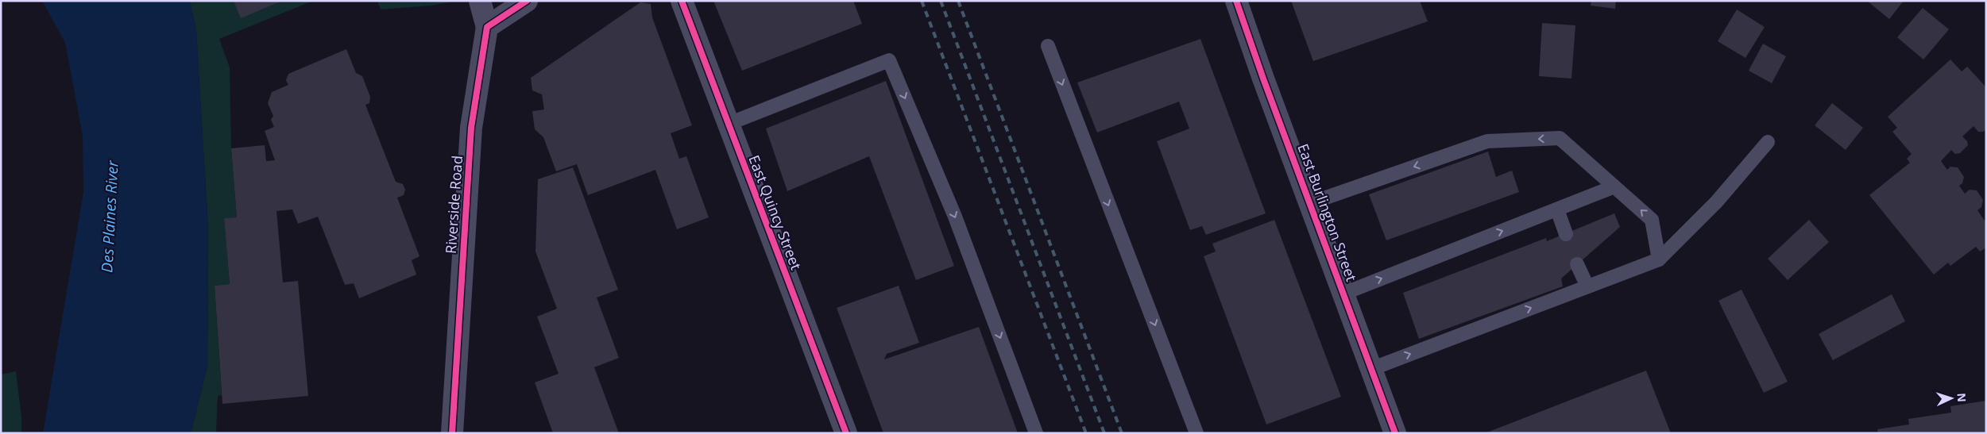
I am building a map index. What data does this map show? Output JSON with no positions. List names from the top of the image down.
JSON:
{
  "streets": {
    "street": ["Riverside Road", "East Quincy Street", "East Burlington Street"]
  },
  "water": ["Des Plaines River"],
  "north": "right"
}
